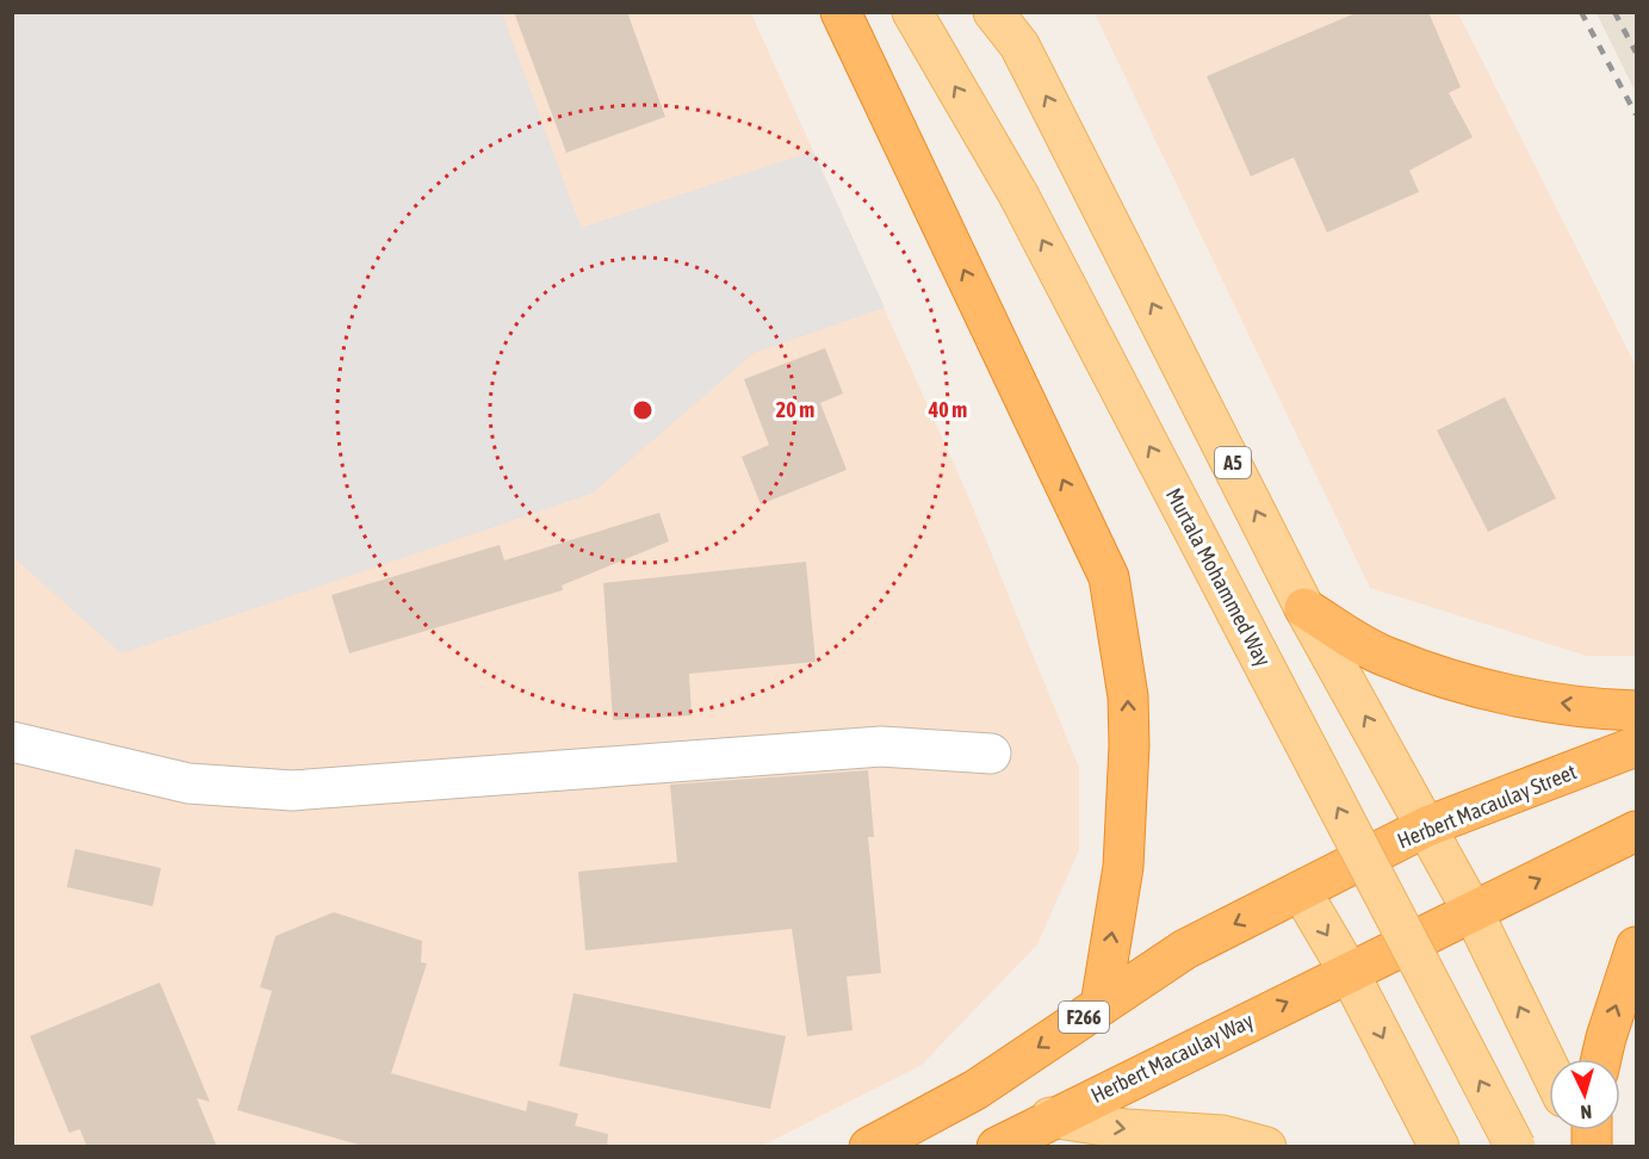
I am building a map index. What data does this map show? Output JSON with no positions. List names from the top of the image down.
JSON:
{
  "streets": {
    "highway": ["Herbert Macaulay Street", "F266", "Herbert Macaulay Way"],
    "main road": ["A5", "Murtala Mohammed Way"]
  },
  "crossings": [
    ["A5", "Herbert Macaulay Street"],
    ["Herbert Macaulay Street", "F266"]
  ],
  "north": "bottom",
  "rings": ["20 m", "40 m"]
}
